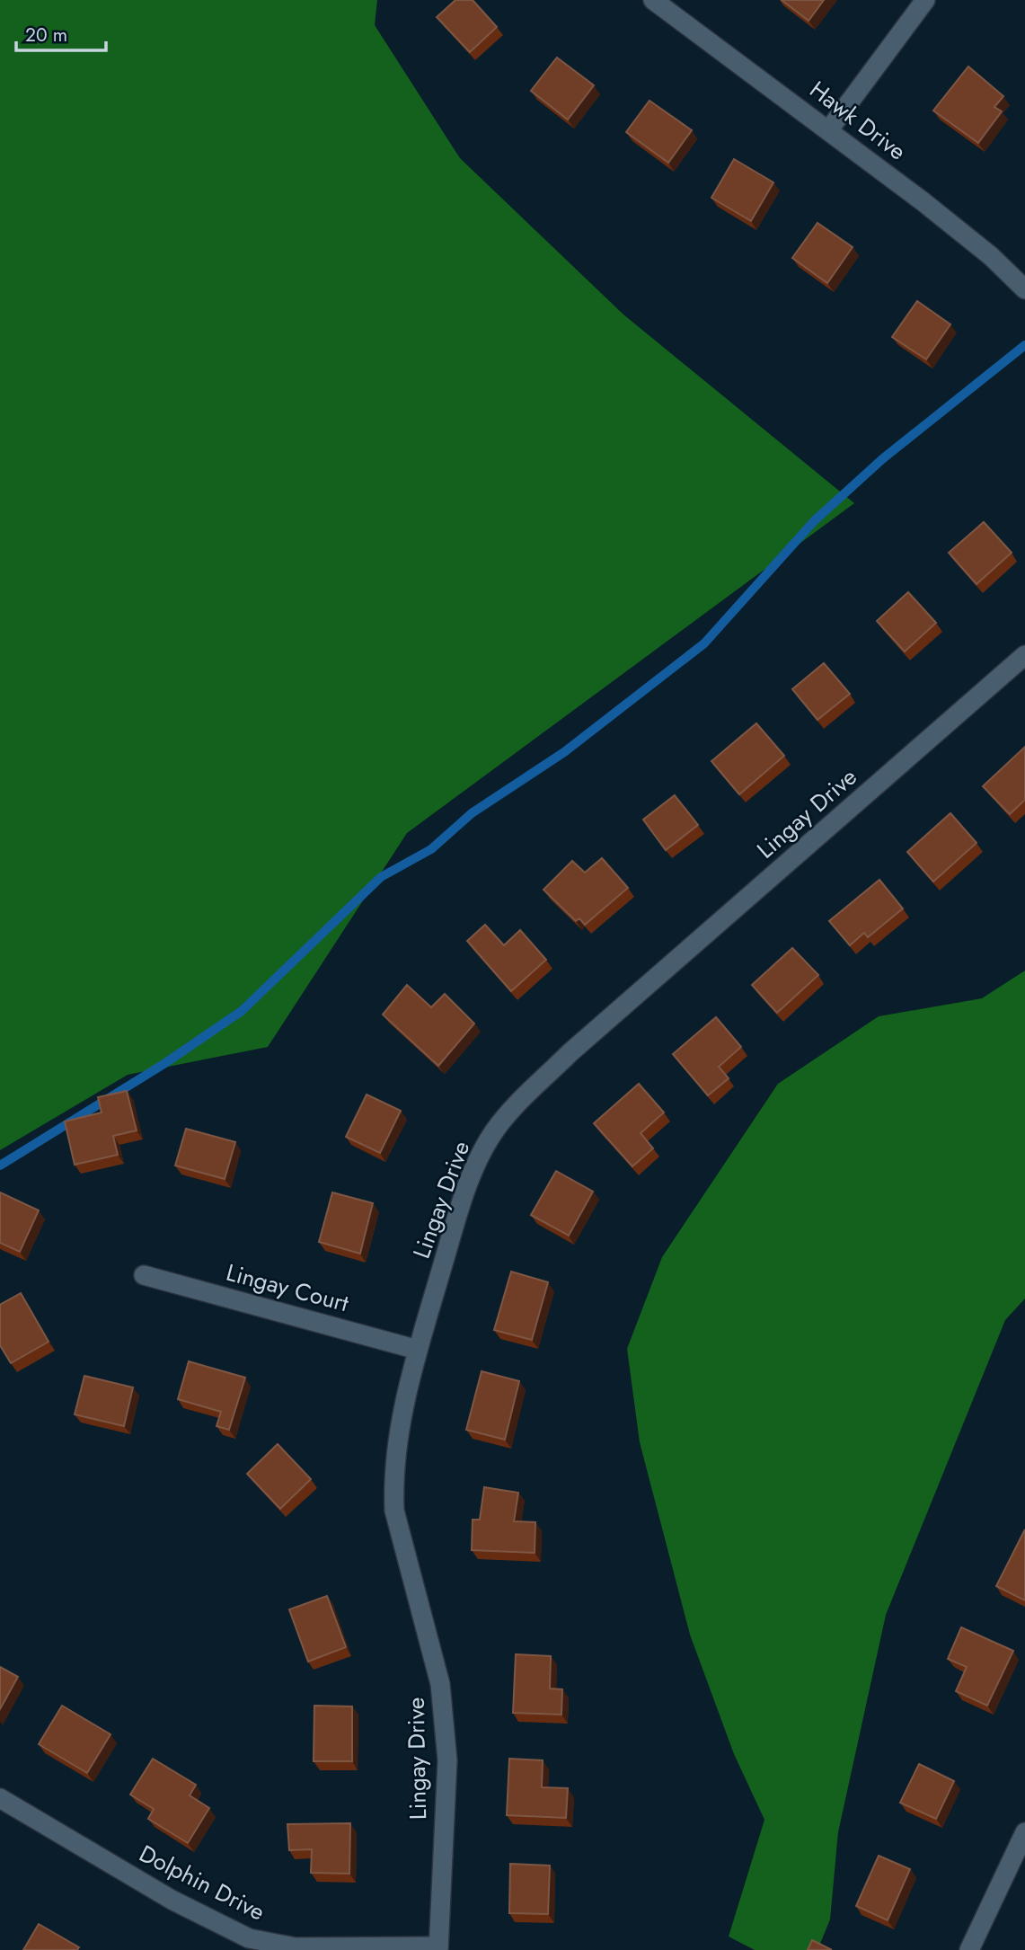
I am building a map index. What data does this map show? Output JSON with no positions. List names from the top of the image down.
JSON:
{
  "streets": {
    "street": [
      "Hawk Drive",
      "Lingay Drive",
      "Lingay Court",
      "Dolphin Drive"
    ]
  },
  "crossings": [
    ["Lingay Drive", "Lingay Court"],
    ["Lingay Drive", "Dolphin Drive"]
  ],
  "scale_bar": "20 m"
}
